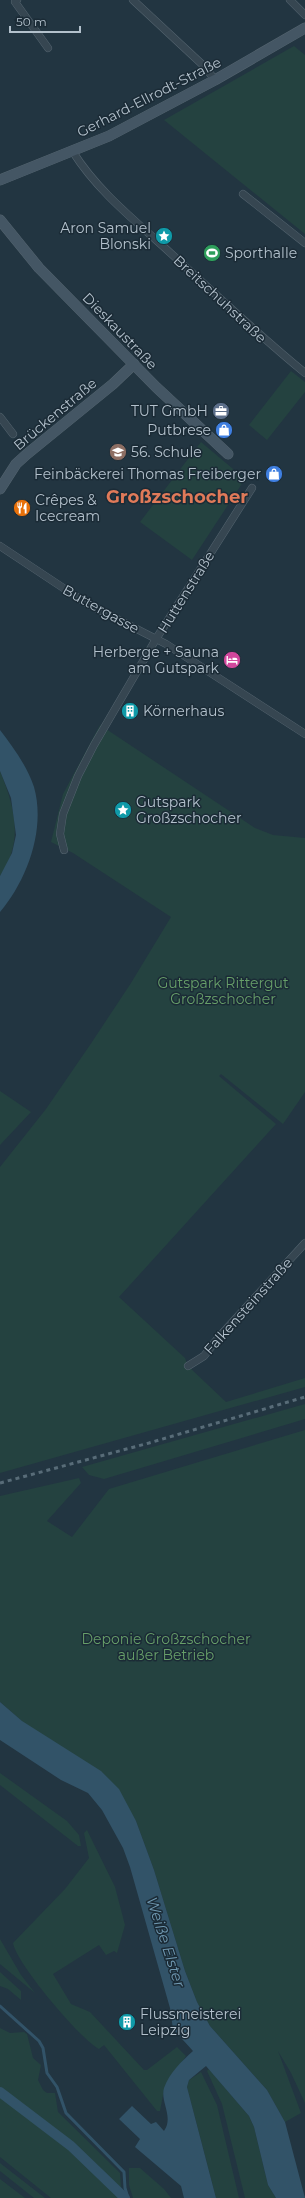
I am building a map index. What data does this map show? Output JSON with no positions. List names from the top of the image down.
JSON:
{
  "streets": {
    "main road": ["Gerhard-Ellrodt-Straße", "Dieskaustraße", "Brückenstraße"],
    "street": [
      "Breitschuhstraße",
      "Huttenstraße",
      "Buttergasse",
      "Falkensteinstraße"
    ]
  },
  "crossings": [
    ["Gerhard-Ellrodt-Straße", "Breitschuhstraße"],
    ["Dieskaustraße", "Brückenstraße"],
    ["Huttenstraße", "Buttergasse"]
  ],
  "districts": ["Großzschocher"],
  "water": ["Weiße Elster"],
  "parks": ["Gutspark Rittergut Großzschocher", "Deponie Großzschocher außer Betrieb"],
  "places": {
    "place": ["Aron Samuel Blonski", "Gutspark Großzschocher"],
    "sports": ["Sporthalle"],
    "office": ["TUT GmbH"],
    "shop": ["Putbrese", "Feinbäckerei Thomas Freiberger"],
    "school or university": ["56. Schule"],
    "restaurant": ["Crêpes & Icecream"],
    "hotel": ["Herberge + Sauna am Gutspark"],
    "building": ["Körnerhaus", "Flussmeisterei Leipzig"]
  },
  "scale_bar": "50 m"
}
